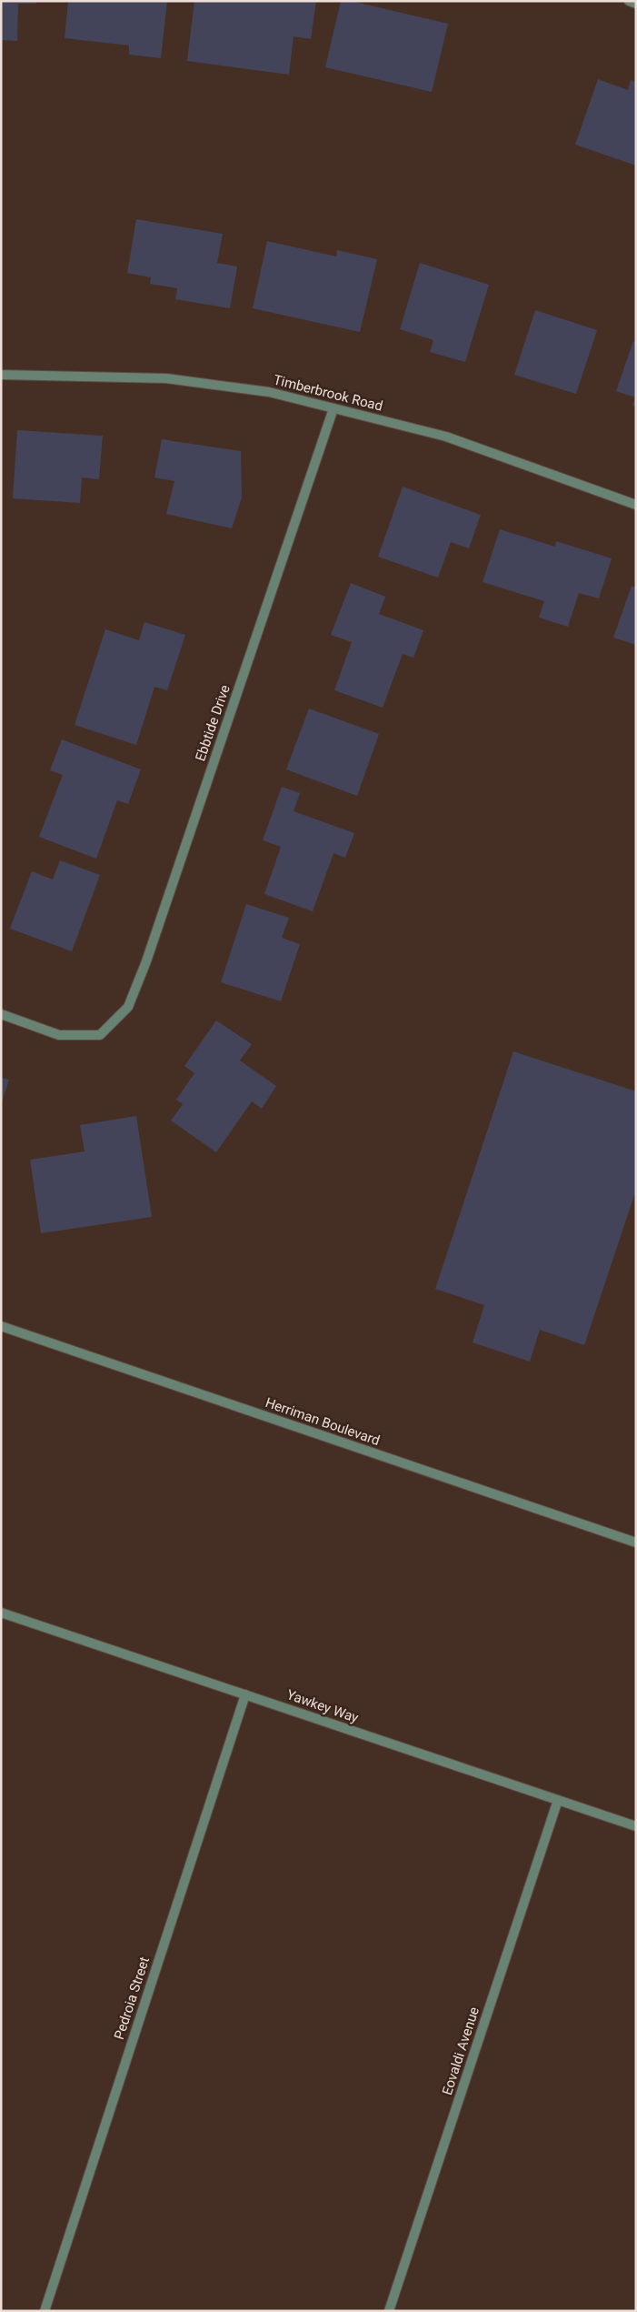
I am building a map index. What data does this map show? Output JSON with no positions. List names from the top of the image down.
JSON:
{
  "streets": {
    "street": [
      "Timberbrook Road",
      "Ebbtide Drive",
      "Herriman Boulevard",
      "Yawkey Way",
      "Pedroia Street",
      "Eovaldi Avenue"
    ]
  },
  "crossings": [
    ["Timberbrook Road", "Ebbtide Drive"],
    ["Yawkey Way", "Pedroia Street"],
    ["Yawkey Way", "Eovaldi Avenue"]
  ]
}
